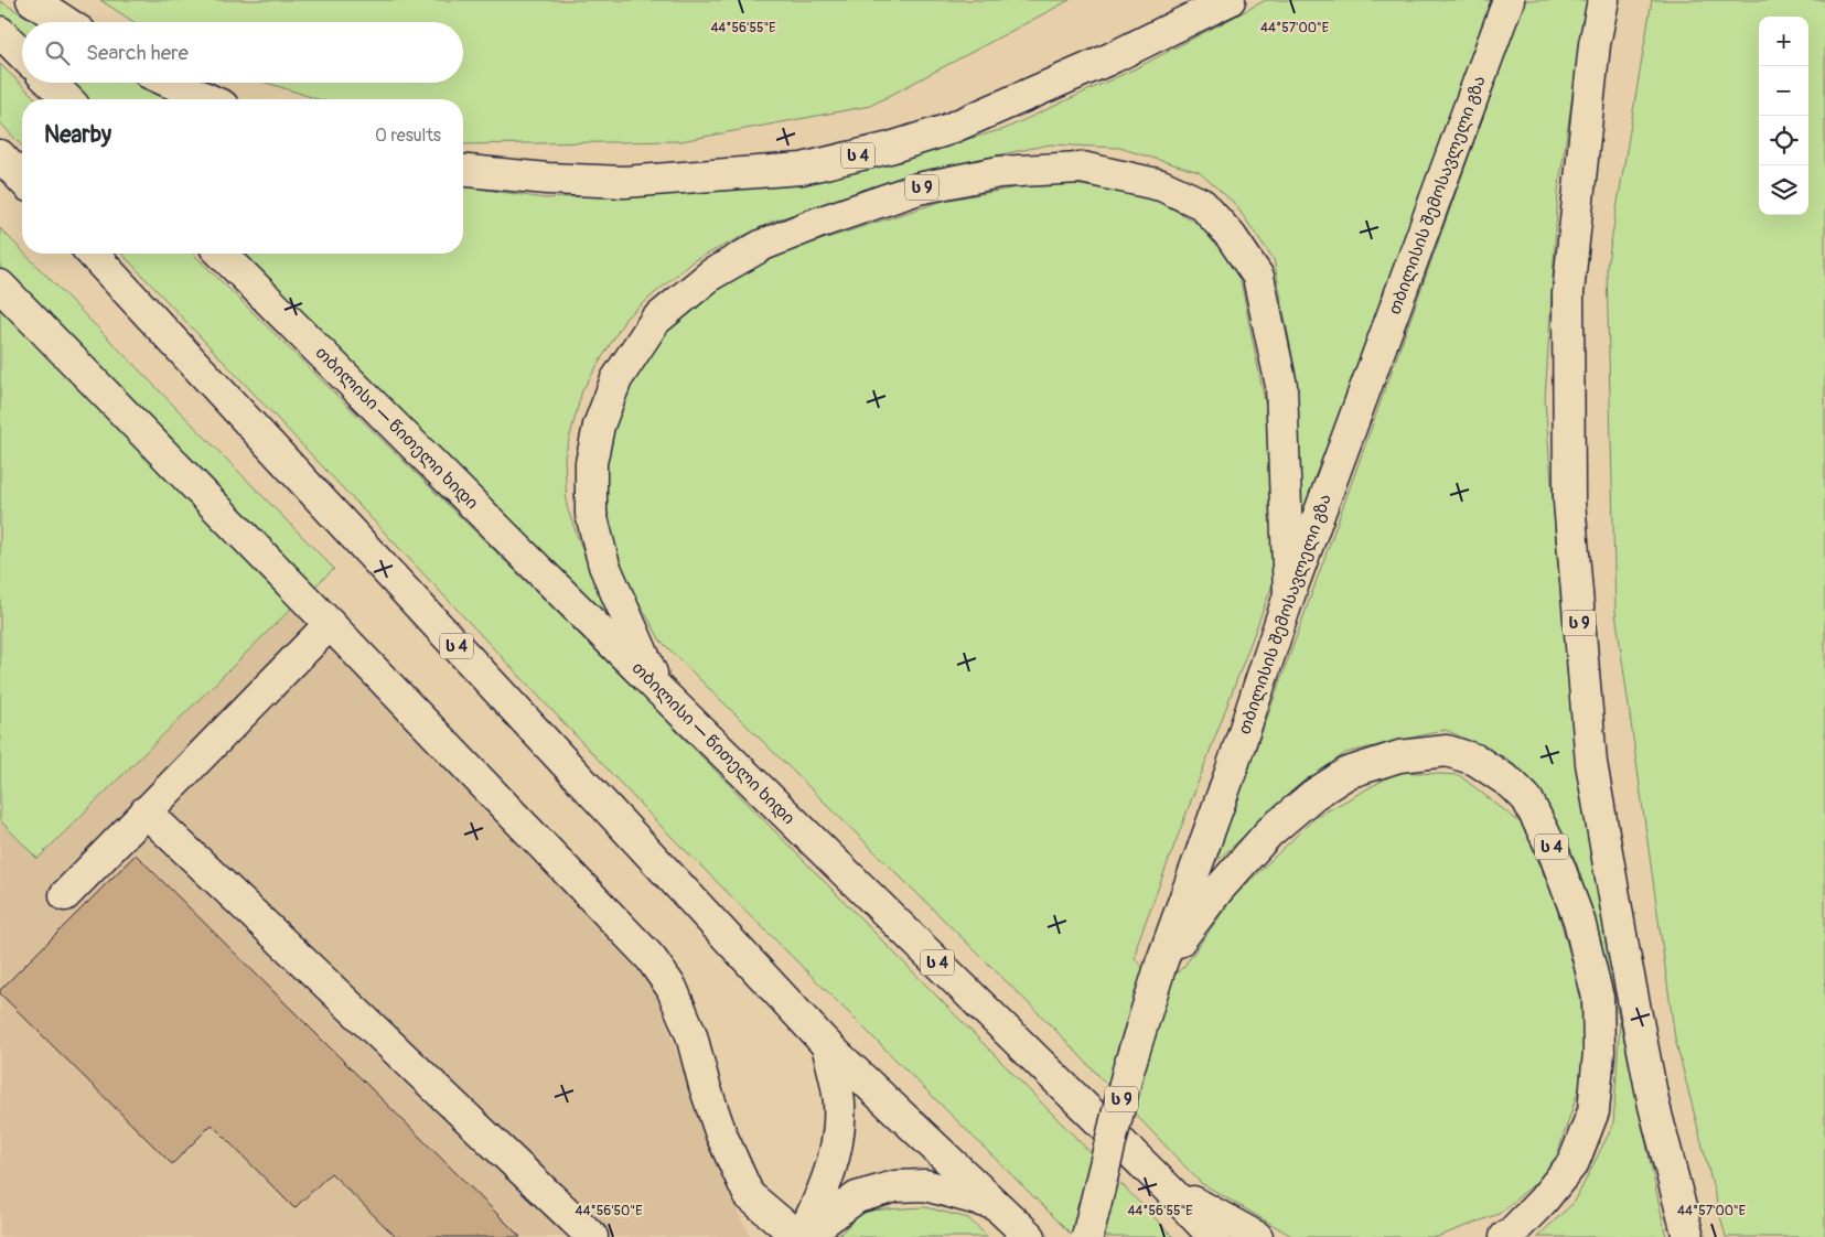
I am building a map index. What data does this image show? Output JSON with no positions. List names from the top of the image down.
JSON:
{
  "streets": {
    "main road": [
      "ს 4",
      "ს 9",
      "თბილისის შემოსავლელი გზა",
      "თბილისი — წითელი ხიდი"
    ]
  },
  "crossings": [
    ["ს 4", "თბილისის შემოსავლელი გზა"],
    ["ს 4", "თბილისი — წითელი ხიდი"],
    ["ს 9", "თბილისის შემოსავლელი გზა"],
    ["ს 9", "თბილისი — წითელი ხიდი"]
  ],
  "page": {
    "map_buttons": ["+", "−"],
    "search": "Search here",
    "heading": ["Nearby", "0 results"]
  },
  "coordinates": ["44°56'55\"E", "44°57'00\"E", "44°56'50\"E"]
}
